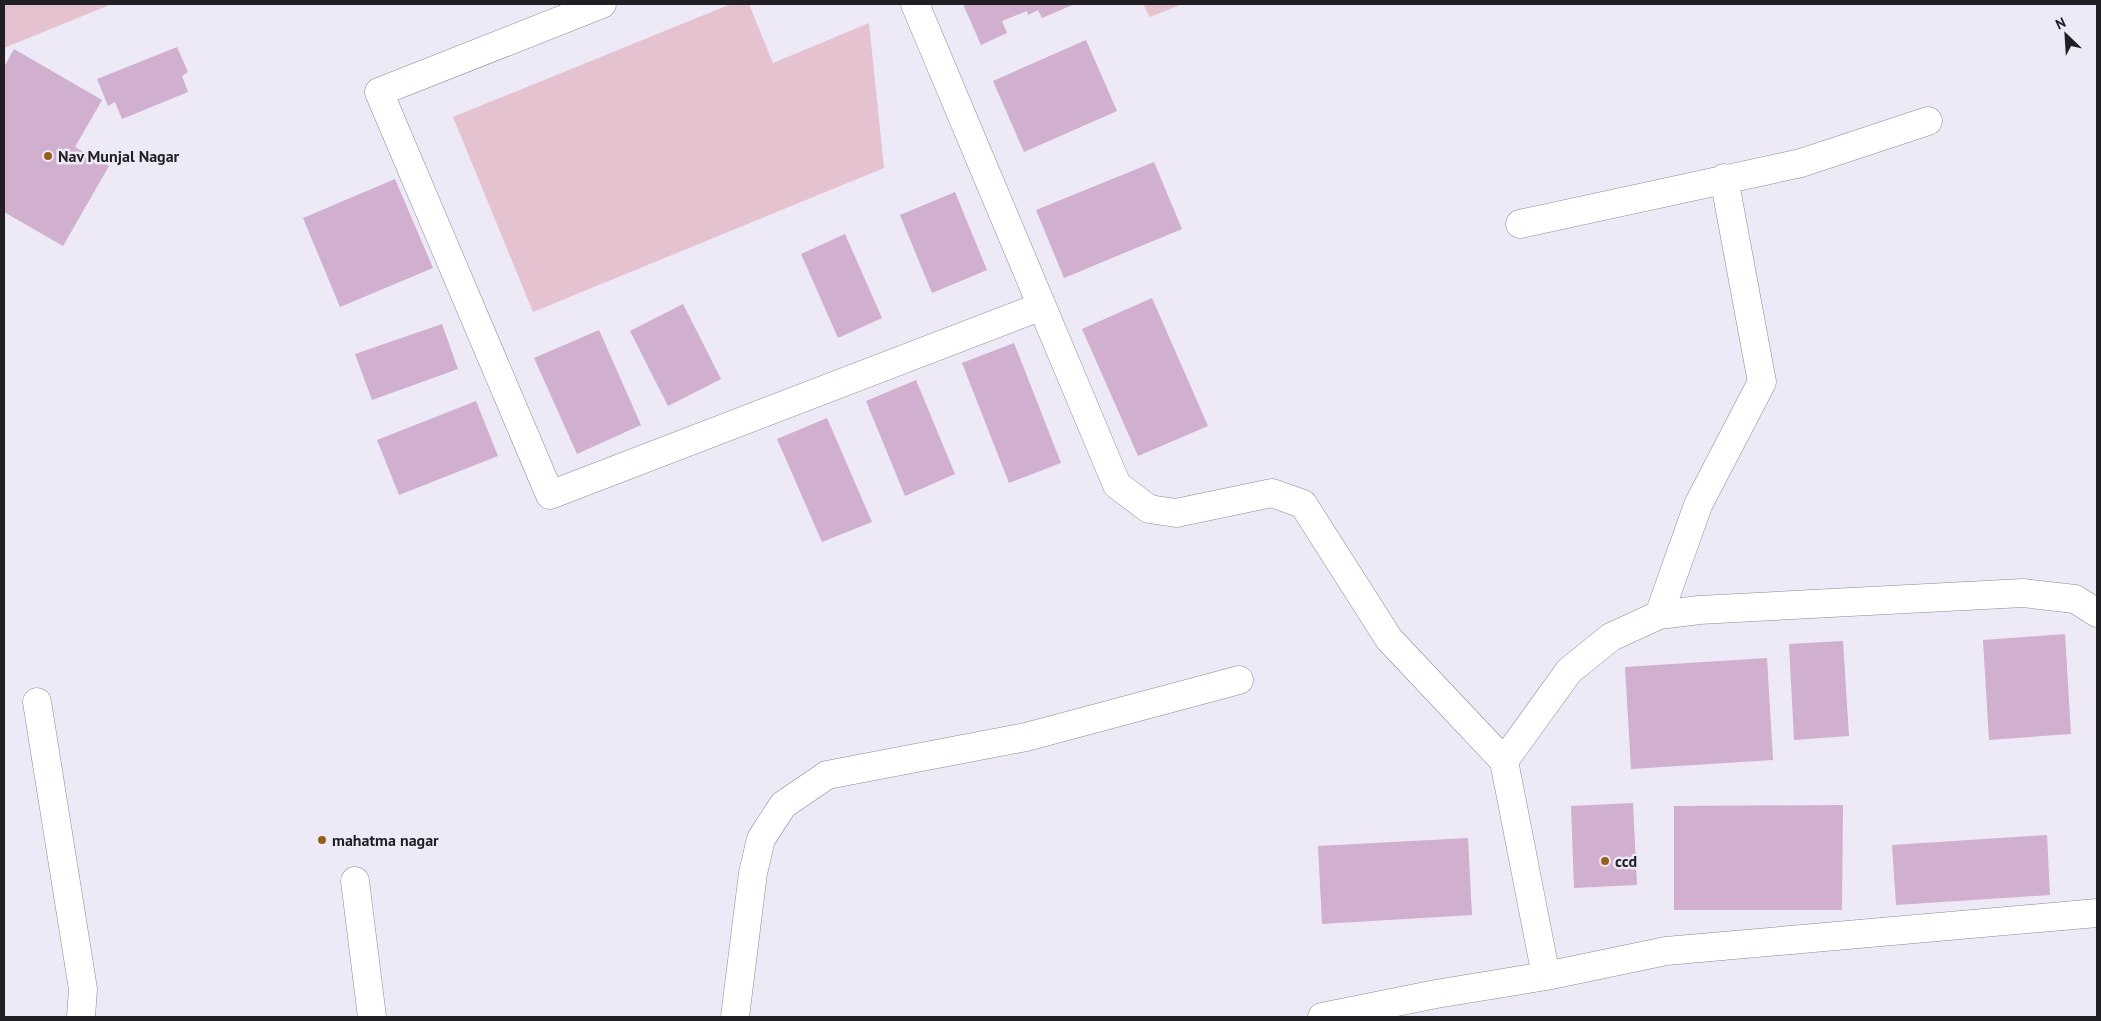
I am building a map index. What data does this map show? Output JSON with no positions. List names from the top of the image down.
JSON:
{
  "places": ["Nav Munjal Nagar", "mahatma nagar", "ccd"],
  "north": "top left"
}
